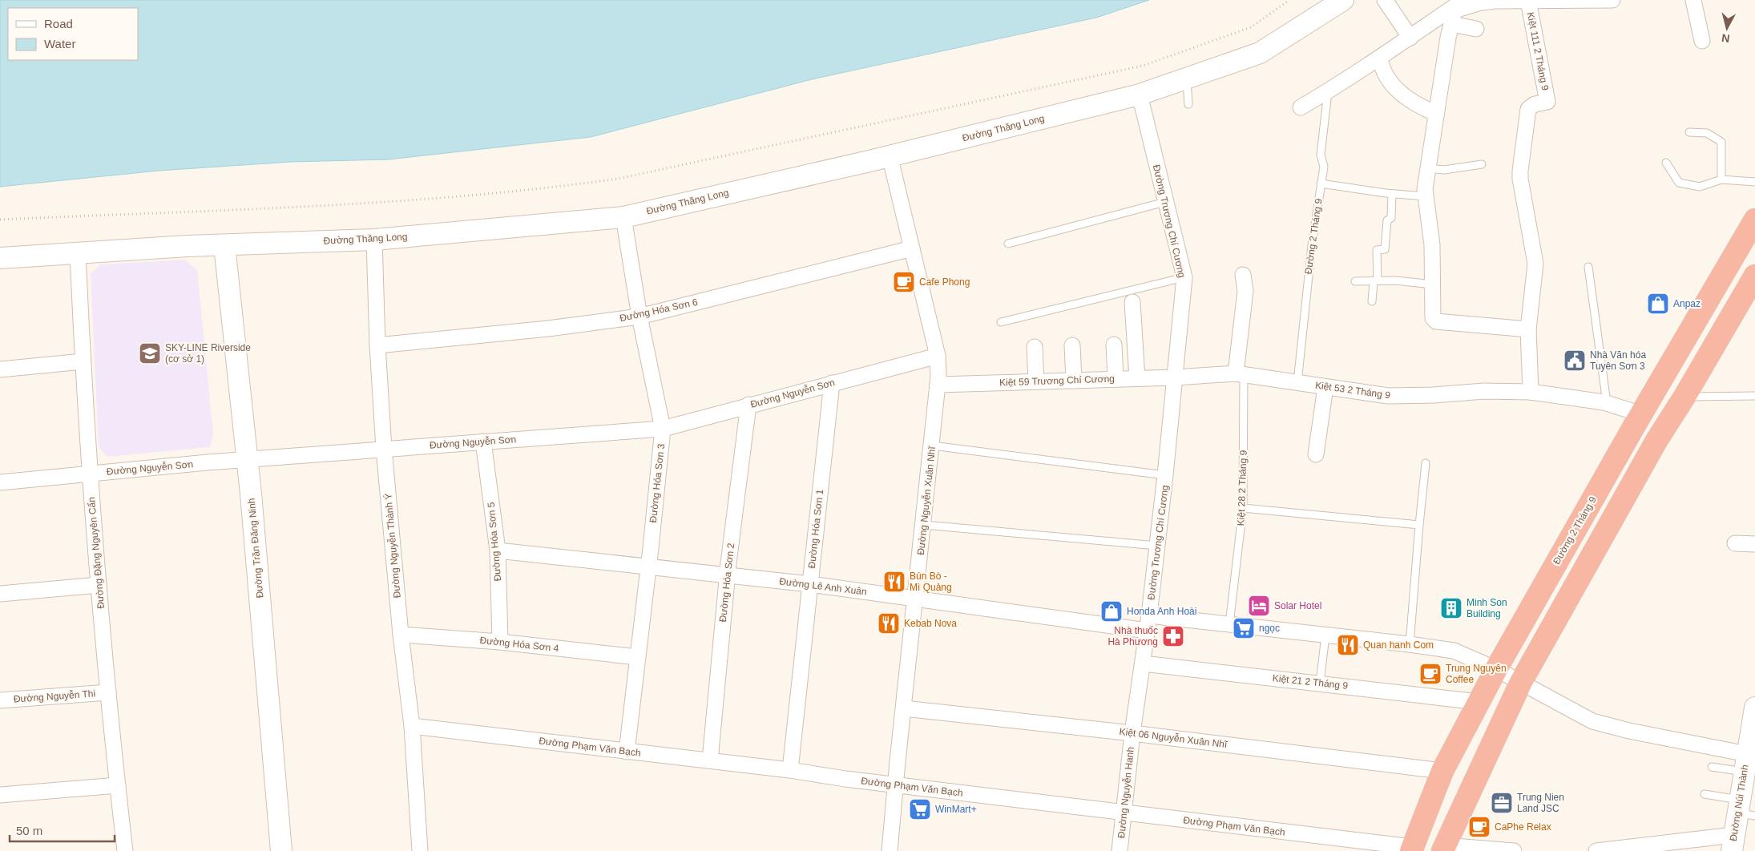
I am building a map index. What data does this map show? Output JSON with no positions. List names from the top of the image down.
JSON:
{
  "streets": {
    "highway": ["Đường 2 Tháng 9"],
    "street": [
      "Kiệt 111 2 Tháng 9",
      "Đường Thăng Long",
      "Đường Trương Chí Cương",
      "Đường Hóa Sơn 6",
      "Kiệt 59 Trương Chí Cương",
      "Kiệt 53 2 Tháng 9",
      "Đường Nguyễn Sơn",
      "Đường Hóa Sơn 3",
      "Đường Nguyễn Xuân Nhĩ",
      "Đường Hóa Sơn 1",
      "Đường Hóa Sơn 5",
      "Đường Nguyễn Thành Ý",
      "Đường Trần Đăng Ninh",
      "Đường Đặng Nguyên Cẩn",
      "Đường Hóa Sơn 2",
      "Đường Lê Anh Xuân",
      "Đường Hóa Sơn 4",
      "Kiệt 21 2 Tháng 9",
      "Đường Nguyễn Thi",
      "Kiệt 06 Nguyễn Xuân Nhĩ",
      "Đường Phạm Văn Bạch",
      "Đường Nguyễn Hanh",
      "Đường Núi Thành"
    ],
    "lane": ["Kiệt 28 2 Tháng 9"]
  },
  "crossings": [
    ["Kiệt 111 2 Tháng 9", "Đường 2 Tháng 9"],
    ["Đường Thăng Long", "Đường Trương Chí Cương"],
    ["Đường Thăng Long", "Đường Hóa Sơn 3"],
    ["Đường Thăng Long", "Đường Nguyễn Xuân Nhĩ"],
    ["Đường Thăng Long", "Đường Nguyễn Thành Ý"],
    ["Đường Thăng Long", "Đường Trần Đăng Ninh"],
    ["Đường Thăng Long", "Đường Đặng Nguyên Cẩn"],
    ["Đường Trương Chí Cương", "Kiệt 59 Trương Chí Cương"],
    ["Đường Trương Chí Cương", "Kiệt 53 2 Tháng 9"],
    ["Đường Trương Chí Cương", "Đường Lê Anh Xuân"],
    ["Đường Trương Chí Cương", "Đường Nguyễn Hanh"],
    ["Đường 2 Tháng 9", "Kiệt 53 2 Tháng 9"],
    ["Đường 2 Tháng 9", "Kiệt 21 2 Tháng 9"],
    ["Đường 2 Tháng 9", "Kiệt 06 Nguyễn Xuân Nhĩ"],
    ["Đường 2 Tháng 9", "Đường Phạm Văn Bạch"],
    ["Đường Hóa Sơn 6", "Đường Hóa Sơn 3"],
    ["Đường Hóa Sơn 6", "Đường Nguyễn Xuân Nhĩ"],
    ["Đường Hóa Sơn 6", "Đường Nguyễn Thành Ý"],
    ["Kiệt 59 Trương Chí Cương", "Kiệt 53 2 Tháng 9"],
    ["Kiệt 59 Trương Chí Cương", "Đường Nguyễn Xuân Nhĩ"],
    ["Kiệt 53 2 Tháng 9", "Kiệt 28 2 Tháng 9"],
    ["Đường Nguyễn Sơn", "Đường Hóa Sơn 3"],
    ["Đường Nguyễn Sơn", "Đường Nguyễn Xuân Nhĩ"],
    ["Đường Nguyễn Sơn", "Đường Hóa Sơn 1"],
    ["Đường Nguyễn Sơn", "Đường Hóa Sơn 5"],
    ["Đường Nguyễn Sơn", "Đường Nguyễn Thành Ý"],
    ["Đường Nguyễn Sơn", "Đường Trần Đăng Ninh"],
    ["Đường Nguyễn Sơn", "Đường Đặng Nguyên Cẩn"],
    ["Đường Nguyễn Sơn", "Đường Hóa Sơn 2"],
    ["Đường Hóa Sơn 3", "Đường Lê Anh Xuân"],
    ["Đường Hóa Sơn 3", "Đường Hóa Sơn 4"],
    ["Đường Hóa Sơn 3", "Đường Phạm Văn Bạch"],
    ["Đường Nguyễn Xuân Nhĩ", "Đường Lê Anh Xuân"],
    ["Đường Nguyễn Xuân Nhĩ", "Kiệt 06 Nguyễn Xuân Nhĩ"],
    ["Đường Nguyễn Xuân Nhĩ", "Đường Phạm Văn Bạch"],
    ["Đường Hóa Sơn 1", "Đường Lê Anh Xuân"],
    ["Đường Hóa Sơn 1", "Đường Phạm Văn Bạch"],
    ["Đường Hóa Sơn 5", "Đường Lê Anh Xuân"],
    ["Đường Hóa Sơn 5", "Đường Hóa Sơn 4"],
    ["Đường Nguyễn Thành Ý", "Đường Hóa Sơn 4"],
    ["Đường Nguyễn Thành Ý", "Đường Phạm Văn Bạch"],
    ["Đường Đặng Nguyên Cẩn", "Đường Nguyễn Thi"],
    ["Đường Hóa Sơn 2", "Đường Lê Anh Xuân"],
    ["Đường Hóa Sơn 2", "Đường Phạm Văn Bạch"],
    ["Đường Lê Anh Xuân", "Đường Nguyễn Hanh"],
    ["Kiệt 21 2 Tháng 9", "Đường Nguyễn Hanh"],
    ["Kiệt 06 Nguyễn Xuân Nhĩ", "Đường Nguyễn Hanh"],
    ["Đường Phạm Văn Bạch", "Đường Nguyễn Hanh"]
  ],
  "places": {
    "cafe": ["Cafe Phong", "Trung Nguyên Coffee", "CaPhe Relax"],
    "shop": ["Anpaz", "Honda Anh Hoài"],
    "school or university": ["SKY-LINE Riverside (cơ sở 1)"],
    "public building": ["Nhà Văn hóa Tuyên Sơn 3"],
    "restaurant": ["Bún Bò - Mì Quảng", "Kebab Nova", "Quan hanh Com"],
    "hotel": ["Solar Hotel"],
    "building": ["Minh Son Building"],
    "supermarket": ["ngọc", "WinMart+"],
    "pharmacy": ["Nhà thuốc Hà Phương"],
    "office": ["Trung Nien Land JSC"]
  },
  "legend": ["Road", "Water"],
  "scale_bar": "50 m",
  "north": "bottom"
}
